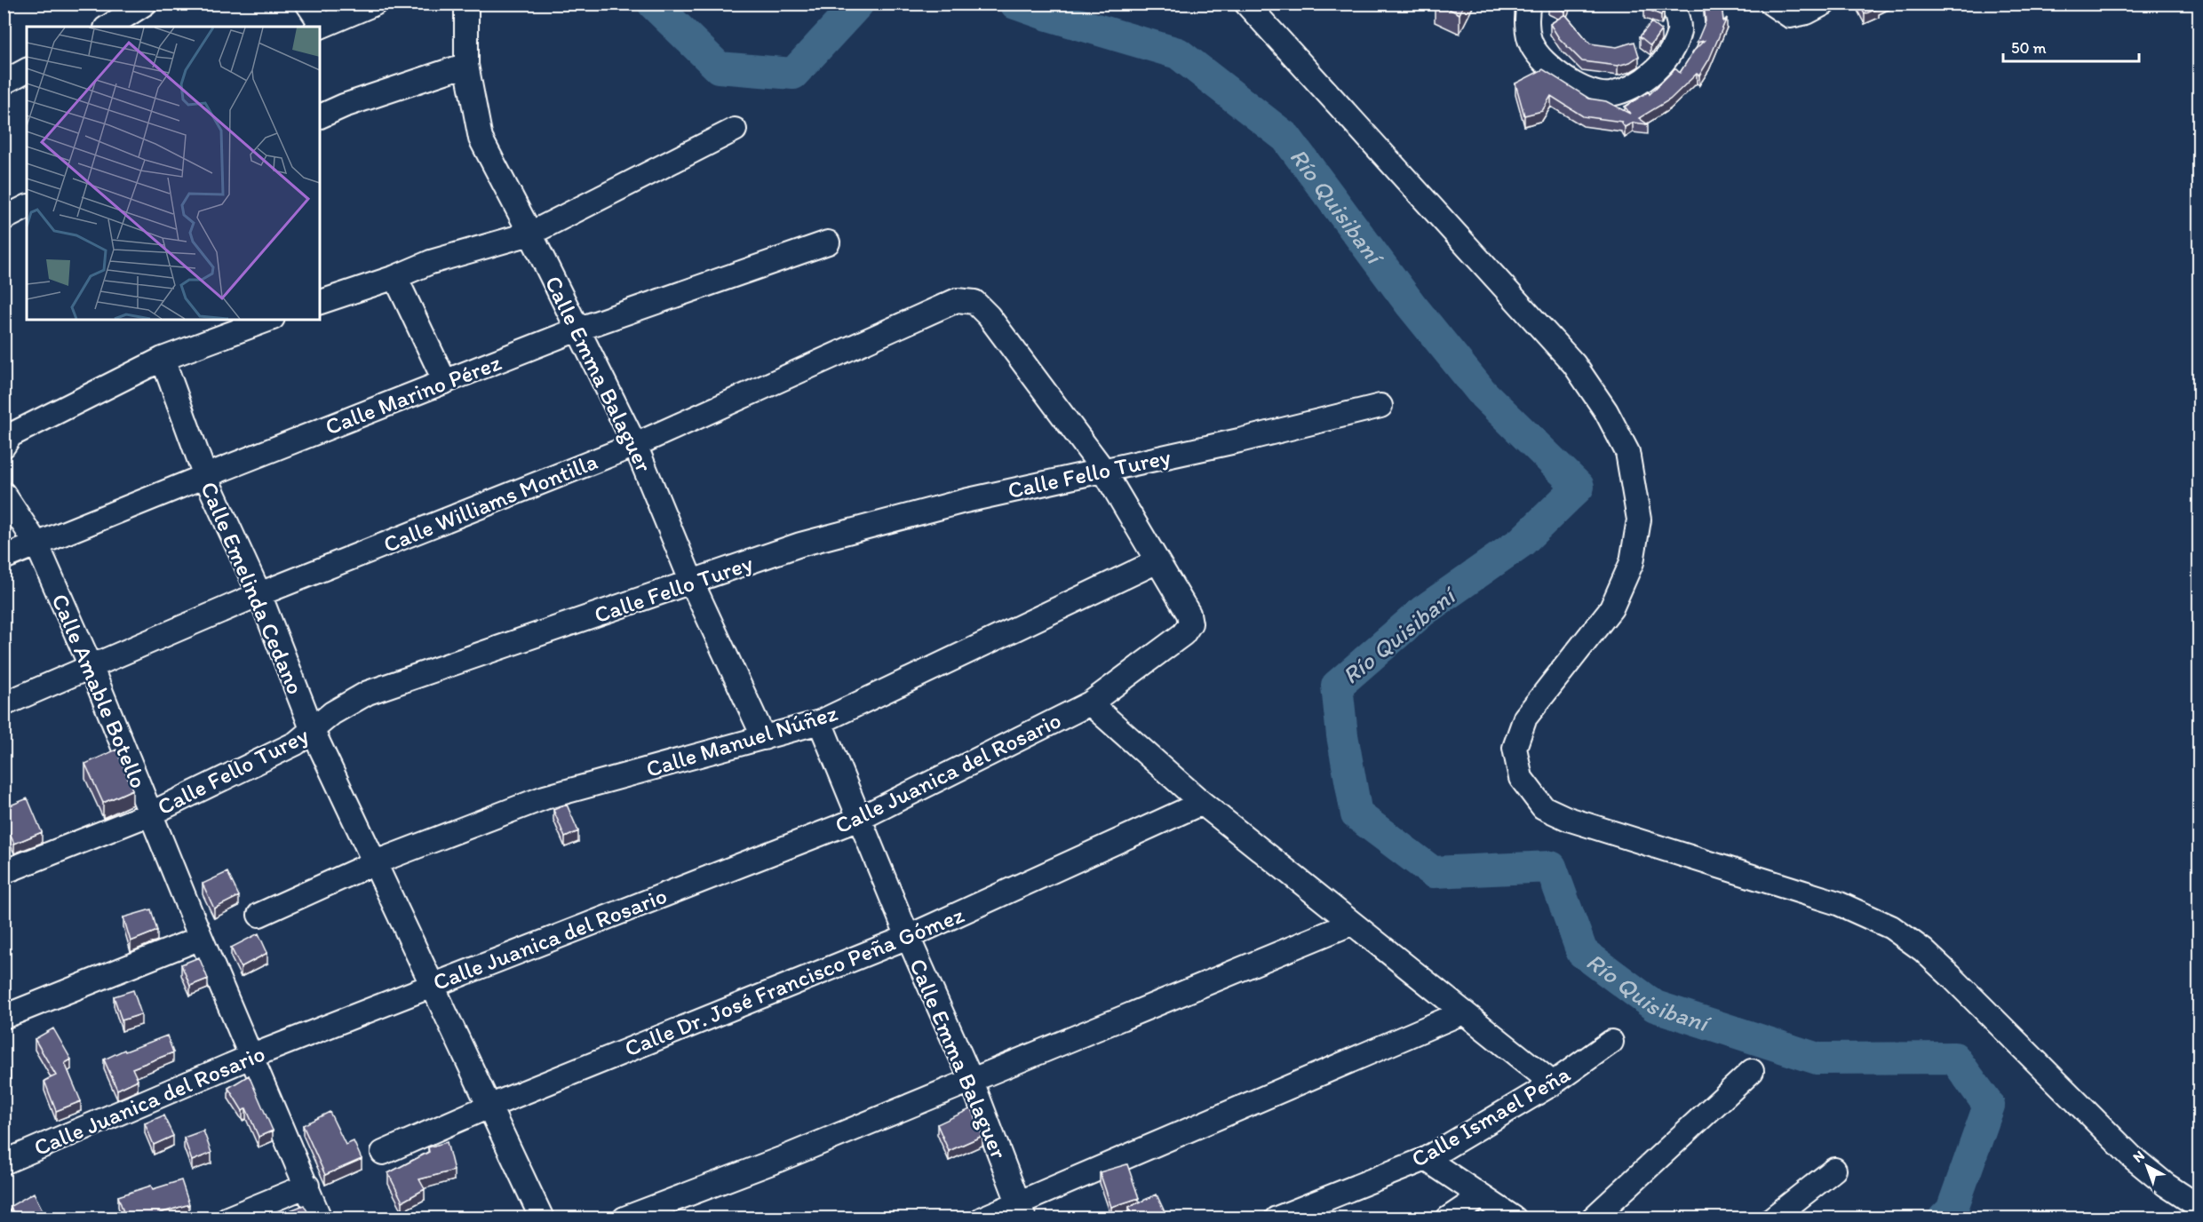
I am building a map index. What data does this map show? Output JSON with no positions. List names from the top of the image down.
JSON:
{
  "streets": {
    "street": [
      "Calle Emma Balaguer",
      "Calle Marino Pérez",
      "Calle Fello Turey",
      "Calle Williams Montilla",
      "Calle Emelinda Cedano",
      "Calle Amable Botello",
      "Calle Manuel Núñez",
      "Calle Juanica del Rosario",
      "Calle Dr. José Francisco Peña Gómez",
      "Calle Ismael Peña"
    ]
  },
  "crossings": [
    ["Calle Emma Balaguer", "Calle Marino Pérez"],
    ["Calle Emma Balaguer", "Calle Fello Turey"],
    ["Calle Emma Balaguer", "Calle Williams Montilla"],
    ["Calle Emma Balaguer", "Calle Manuel Núñez"],
    ["Calle Emma Balaguer", "Calle Juanica del Rosario"],
    ["Calle Emma Balaguer", "Calle Dr. José Francisco Peña Gómez"],
    ["Calle Marino Pérez", "Calle Emelinda Cedano"],
    ["Calle Marino Pérez", "Calle Amable Botello"],
    ["Calle Fello Turey", "Calle Williams Montilla"],
    ["Calle Fello Turey", "Calle Emelinda Cedano"],
    ["Calle Fello Turey", "Calle Amable Botello"],
    ["Calle Williams Montilla", "Calle Emelinda Cedano"],
    ["Calle Williams Montilla", "Calle Amable Botello"],
    ["Calle Emelinda Cedano", "Calle Manuel Núñez"],
    ["Calle Emelinda Cedano", "Calle Juanica del Rosario"],
    ["Calle Emelinda Cedano", "Calle Dr. José Francisco Peña Gómez"],
    ["Calle Amable Botello", "Calle Juanica del Rosario"],
    ["Calle Manuel Núñez", "Calle Juanica del Rosario"]
  ],
  "water": ["Río Quisibaní"],
  "scale_bar": "50 m",
  "north": "top left"
}
